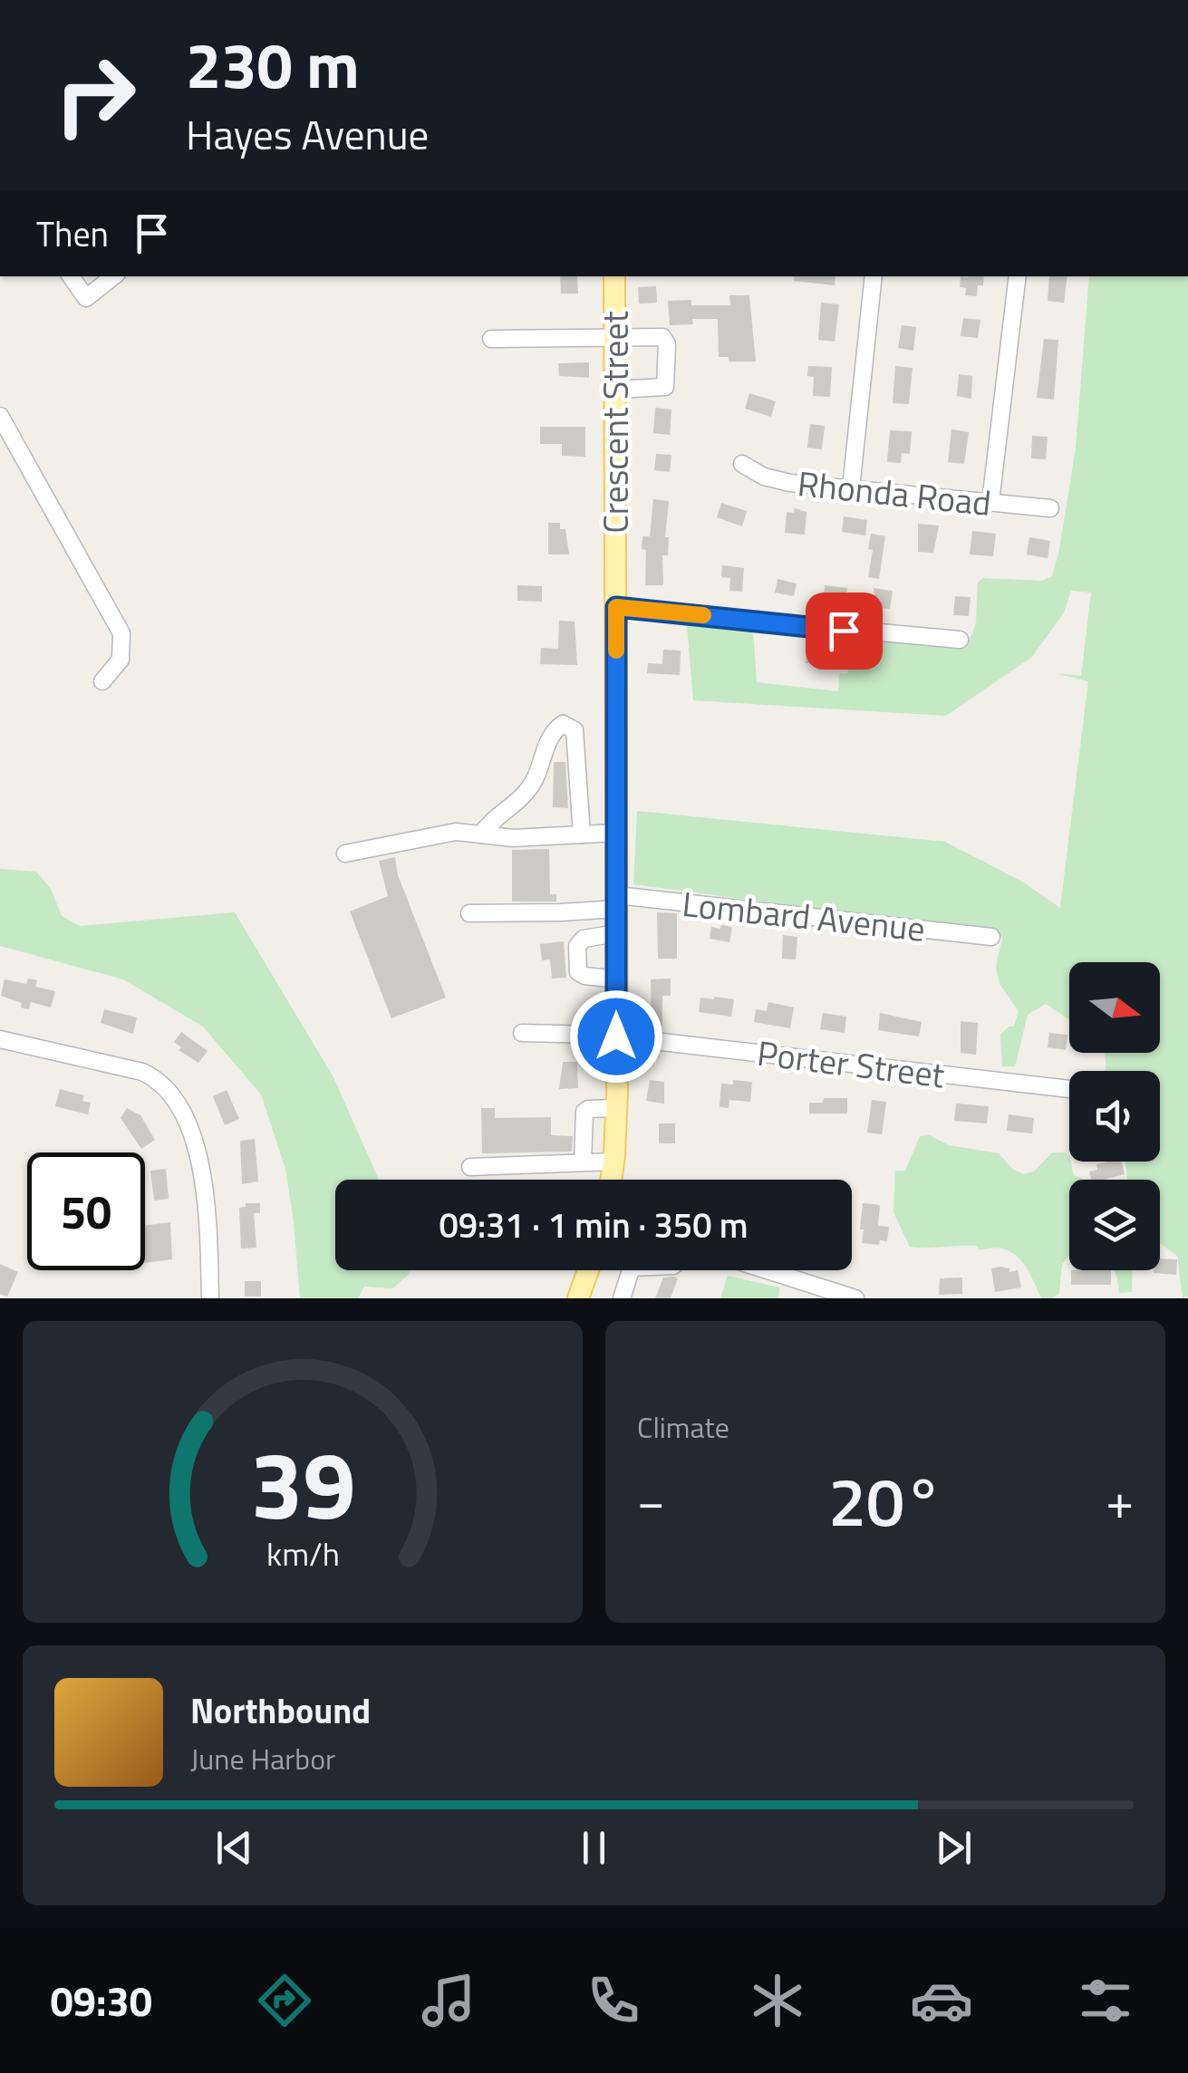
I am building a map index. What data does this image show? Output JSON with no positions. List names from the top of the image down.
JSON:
{
  "streets": {
    "main road": ["Crescent Street"],
    "street": ["Rhonda Road", "Lombard Avenue", "Porter Street"]
  },
  "crossings": [
    ["Crescent Street", "Lombard Avenue"],
    ["Crescent Street", "Porter Street"]
  ],
  "north": "right",
  "page": {
    "turn": ["230 m", "Hayes Avenue"],
    "then": "Then",
    "limit": "50",
    "trip": "09:31 · 1 min · 350 m",
    "tile": "Climate",
    "heat": ["−", "20°", "+"],
    "song": ["Northbound", "June Harbor"],
    "tabs": "09:30",
    "gauge": ["39", "km/h"]
  }
}
